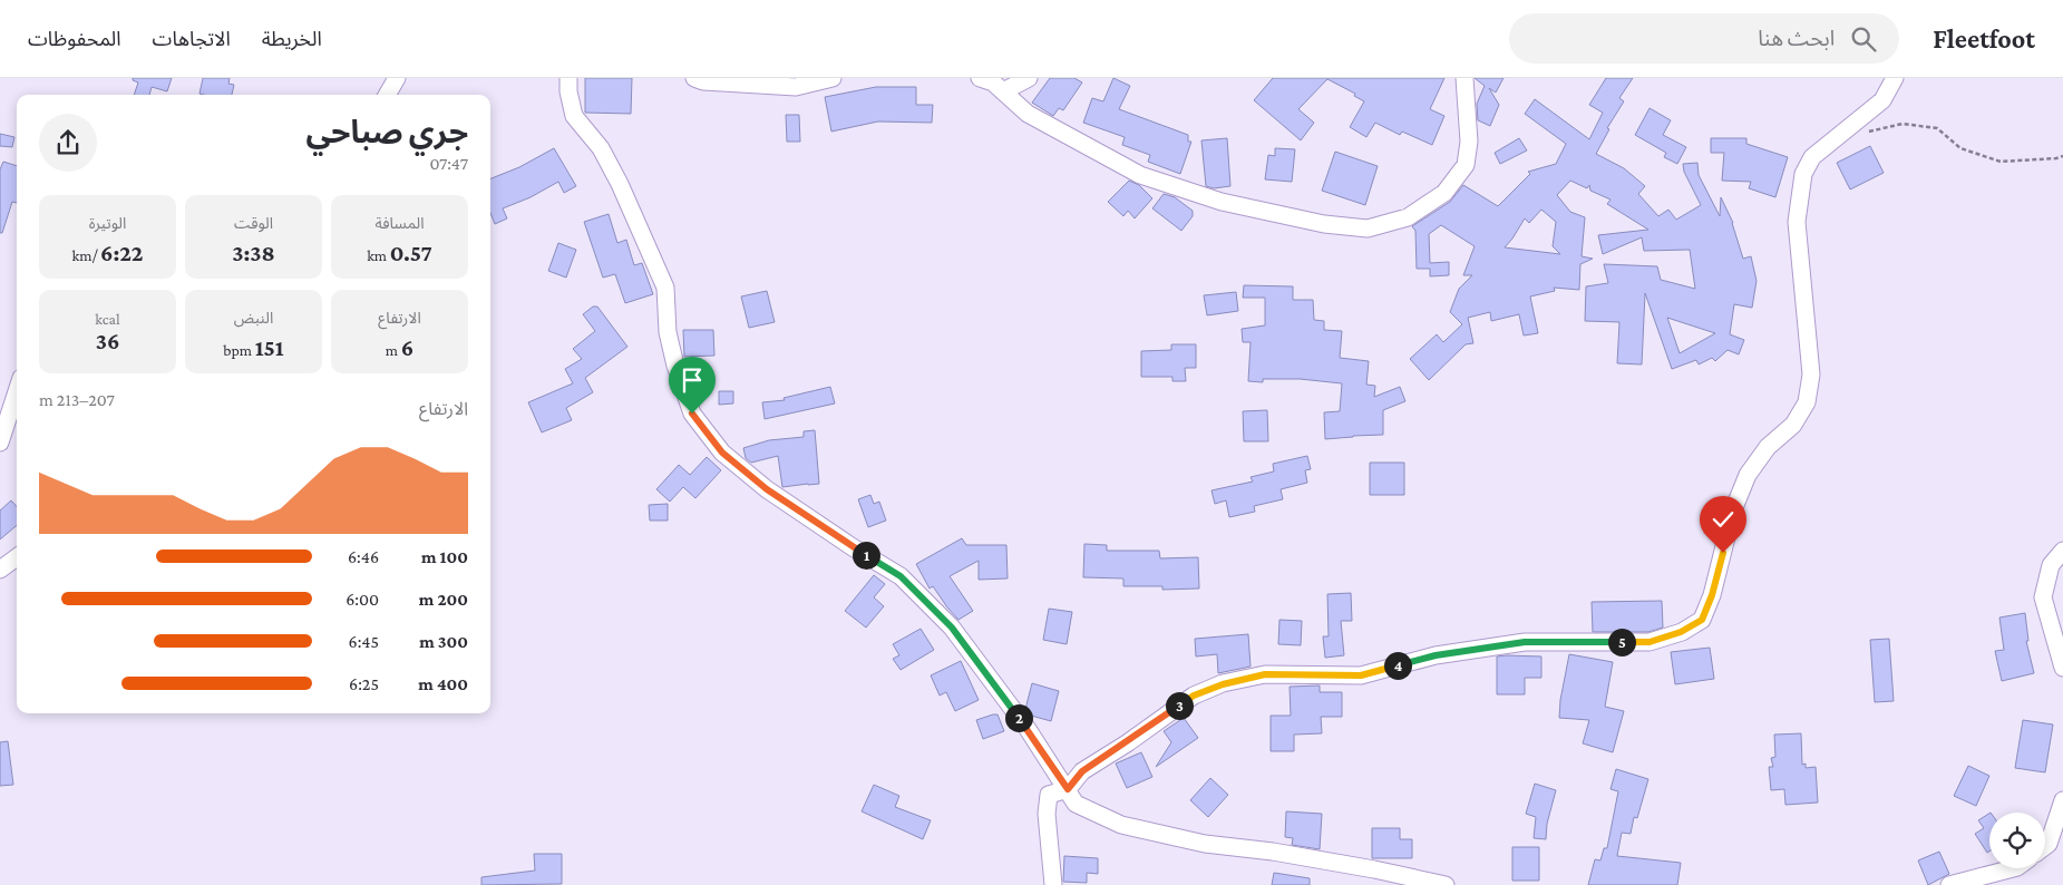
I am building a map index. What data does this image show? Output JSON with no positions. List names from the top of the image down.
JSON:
{
  "page": {
    "header": "Fleetfoot",
    "search": "ابحث هنا",
    "nav": ["الخريطة", "الاتجاهات", "المحفوظات"],
    "heading": ["جري صباحي", "07:47"],
    "stats": [
      ["المسافة", "0.57 km"],
      ["الوقت", "3:38"],
      ["الوتيرة", "6:22 /km"],
      ["الارتفاع", "6 m"],
      ["النبض", "151 bpm"],
      ["kcal", "36"]
    ],
    "chart": ["الارتفاع", "207–213 m"],
    "list": [
      {
        "name": "100 m",
        "note": "6:46"
      },
      {
        "name": "200 m",
        "note": "6:00"
      },
      {
        "name": "300 m",
        "note": "6:45"
      },
      {
        "name": "400 m",
        "note": "6:25"
      }
    ],
    "pins": [
      "1",
      "5",
      "4",
      "3",
      "2"
    ]
  }
}
